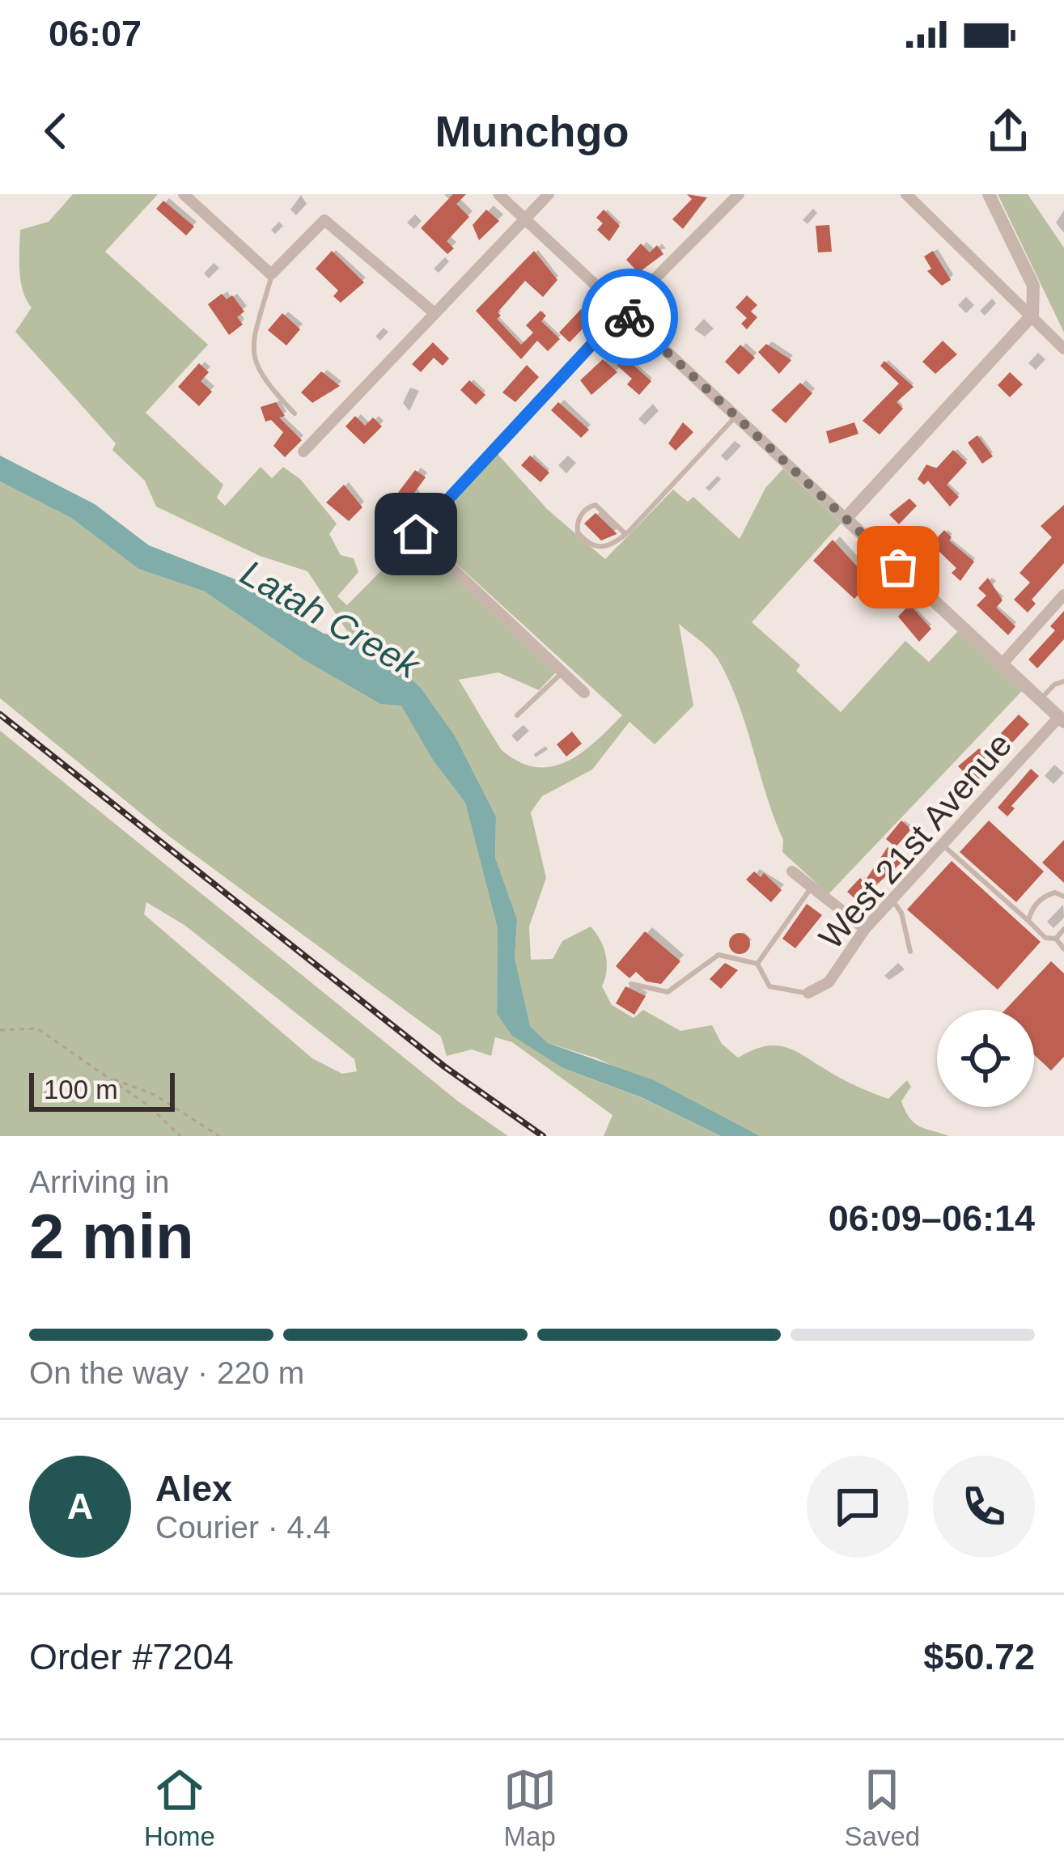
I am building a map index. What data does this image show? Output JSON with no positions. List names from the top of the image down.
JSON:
{
  "streets": {
    "street": ["West 21st Avenue"]
  },
  "water": ["Latah Creek"],
  "scale_bar": "100 m",
  "page": {
    "status": "06:07",
    "header": "Munchgo",
    "scale": "100 m",
    "heading": ["2 min", "Arriving in", "06:09–06:14"],
    "panel": [
      "Alex",
      "Courier · 4.4",
      "Order #7204",
      "$50.72"
    ],
    "bar": "On the way · 220 m",
    "round": "A",
    "tabs": ["Home", "Map", "Saved"]
  }
}
